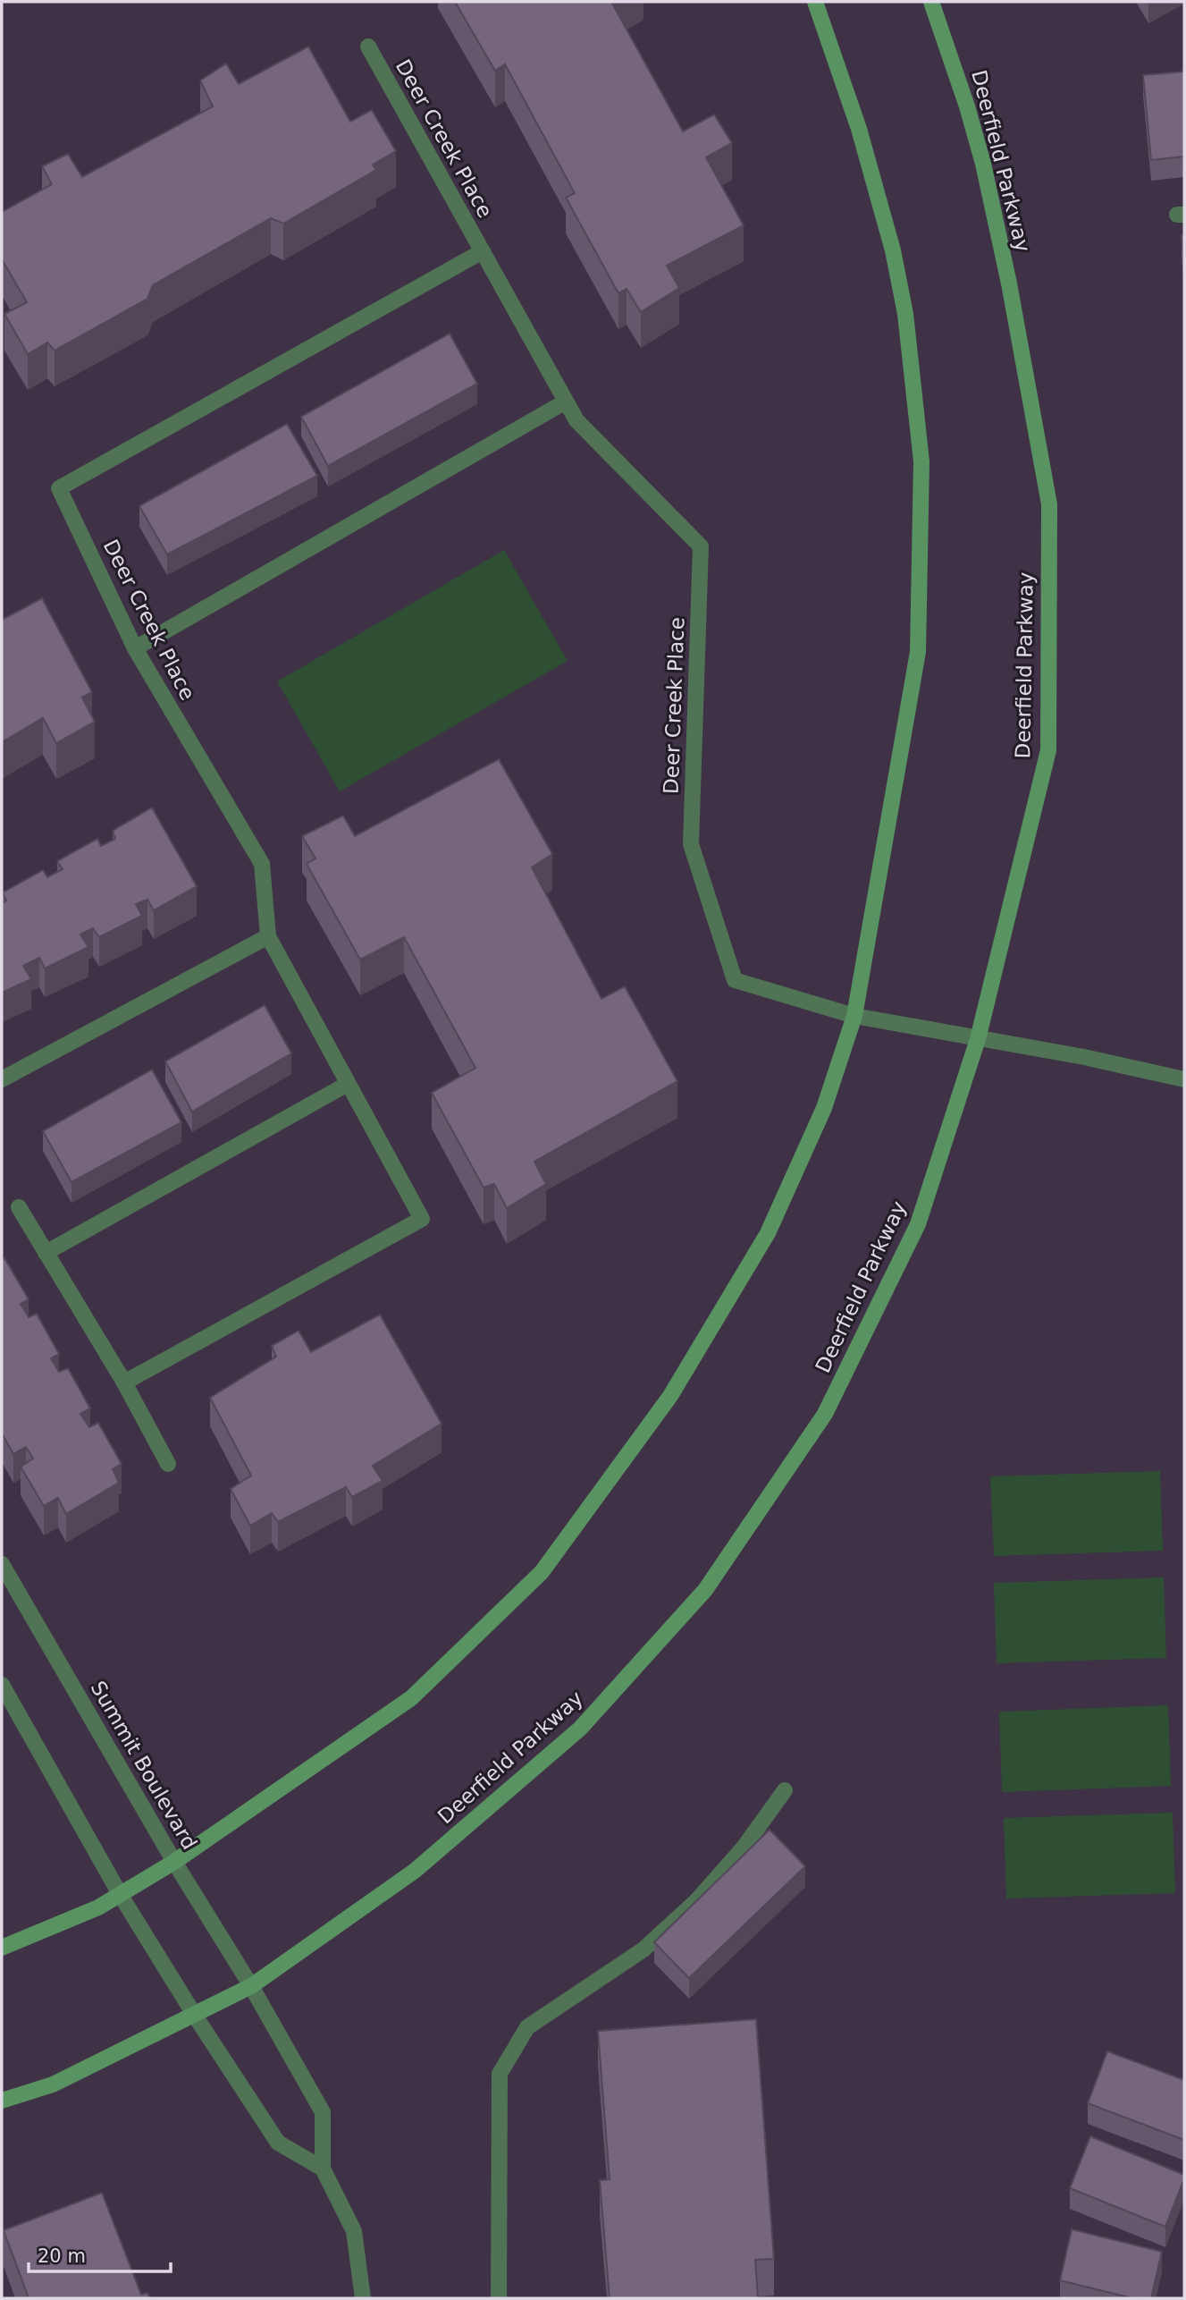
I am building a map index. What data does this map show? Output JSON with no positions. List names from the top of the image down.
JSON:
{
  "streets": {
    "main road": ["Deerfield Parkway"],
    "street": ["Deer Creek Place", "Summit Boulevard"]
  },
  "crossings": [
    ["Deer Creek Place", "Deerfield Parkway"],
    ["Deerfield Parkway", "Summit Boulevard"]
  ],
  "scale_bar": "20 m"
}
